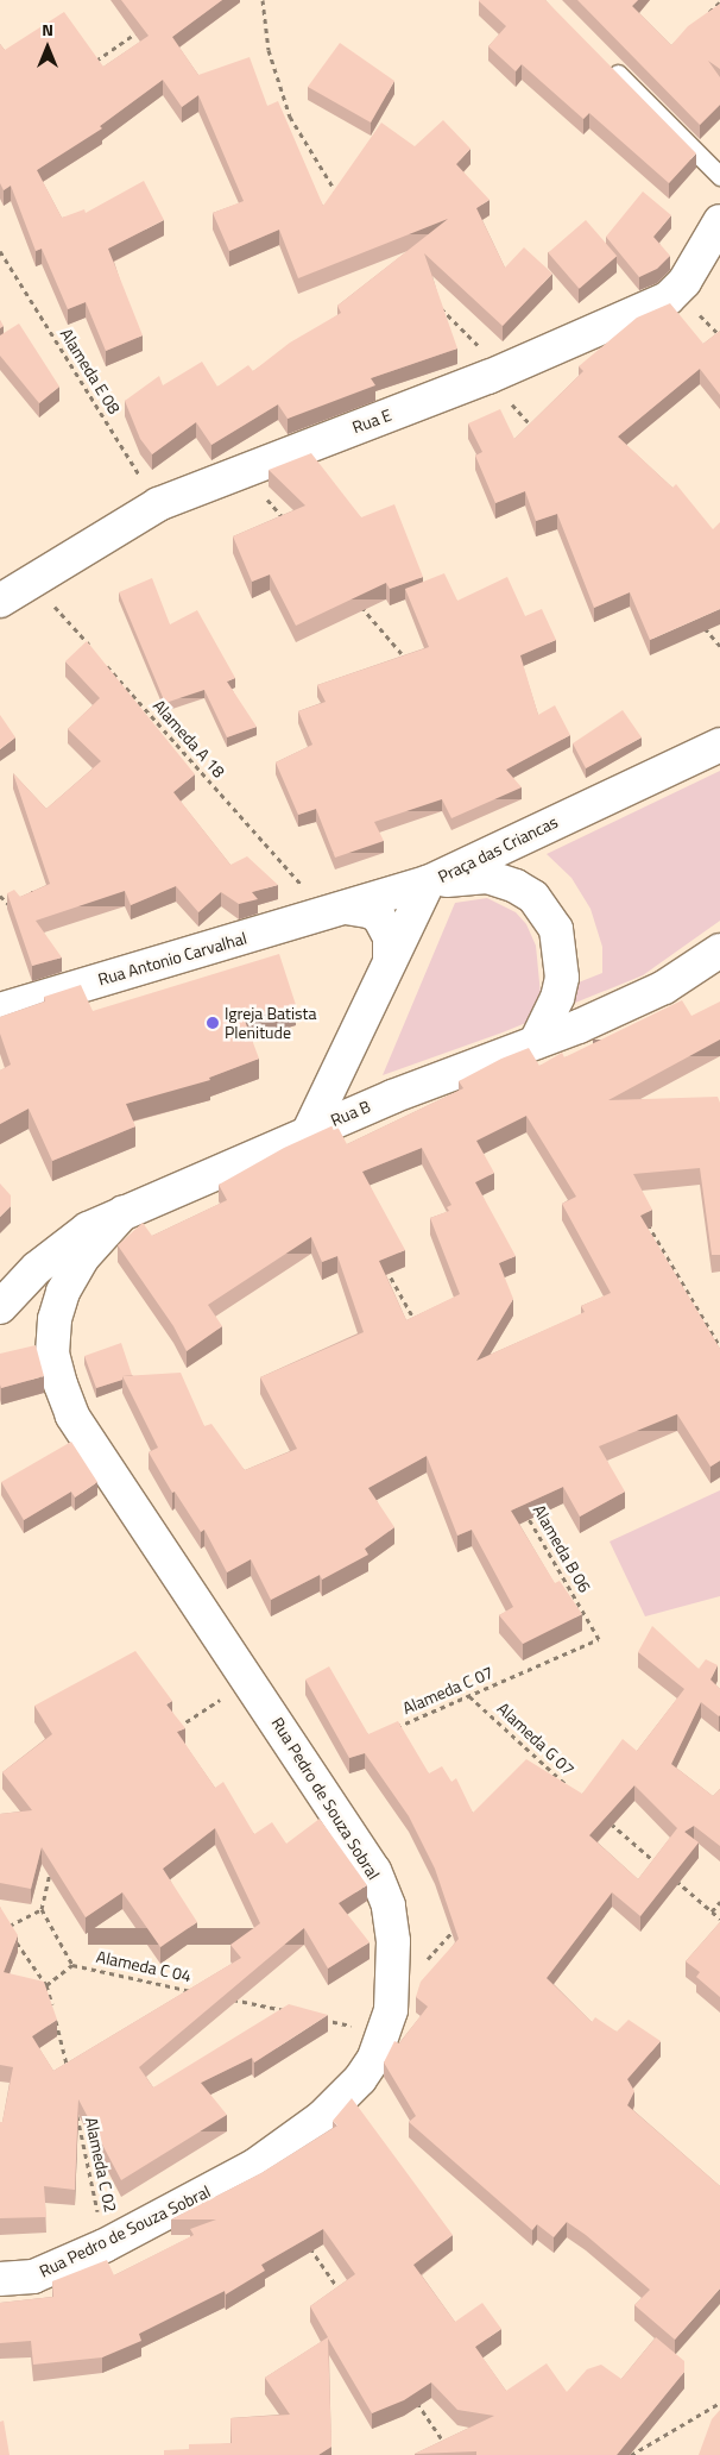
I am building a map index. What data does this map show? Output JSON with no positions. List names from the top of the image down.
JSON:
{
  "streets": {
    "street": [
      "Rua E",
      "Praça das Criancas",
      "Rua Antonio Carvalhal",
      "Rua B",
      "Rua Pedro de Souza Sobral"
    ],
    "path": [
      "Alameda E 08",
      "Alameda A 18",
      "Alameda B 06",
      "Alameda C 07",
      "Alameda G 07",
      "Alameda C 04",
      "Alameda C 02"
    ]
  },
  "crossings": [
    ["Alameda E 08", "Rua E"],
    ["Alameda A 18", "Rua Antonio Carvalhal"],
    ["Praça das Criancas", "Rua Antonio Carvalhal"],
    ["Praça das Criancas", "Rua B"],
    ["Rua B", "Rua Pedro de Souza Sobral"],
    ["Alameda B 06", "Alameda C 07"],
    ["Alameda C 07", "Alameda G 07"],
    ["Rua Pedro de Souza Sobral", "Alameda C 02"]
  ],
  "places": ["Igreja Batista Plenitude"],
  "north": "top"
}
